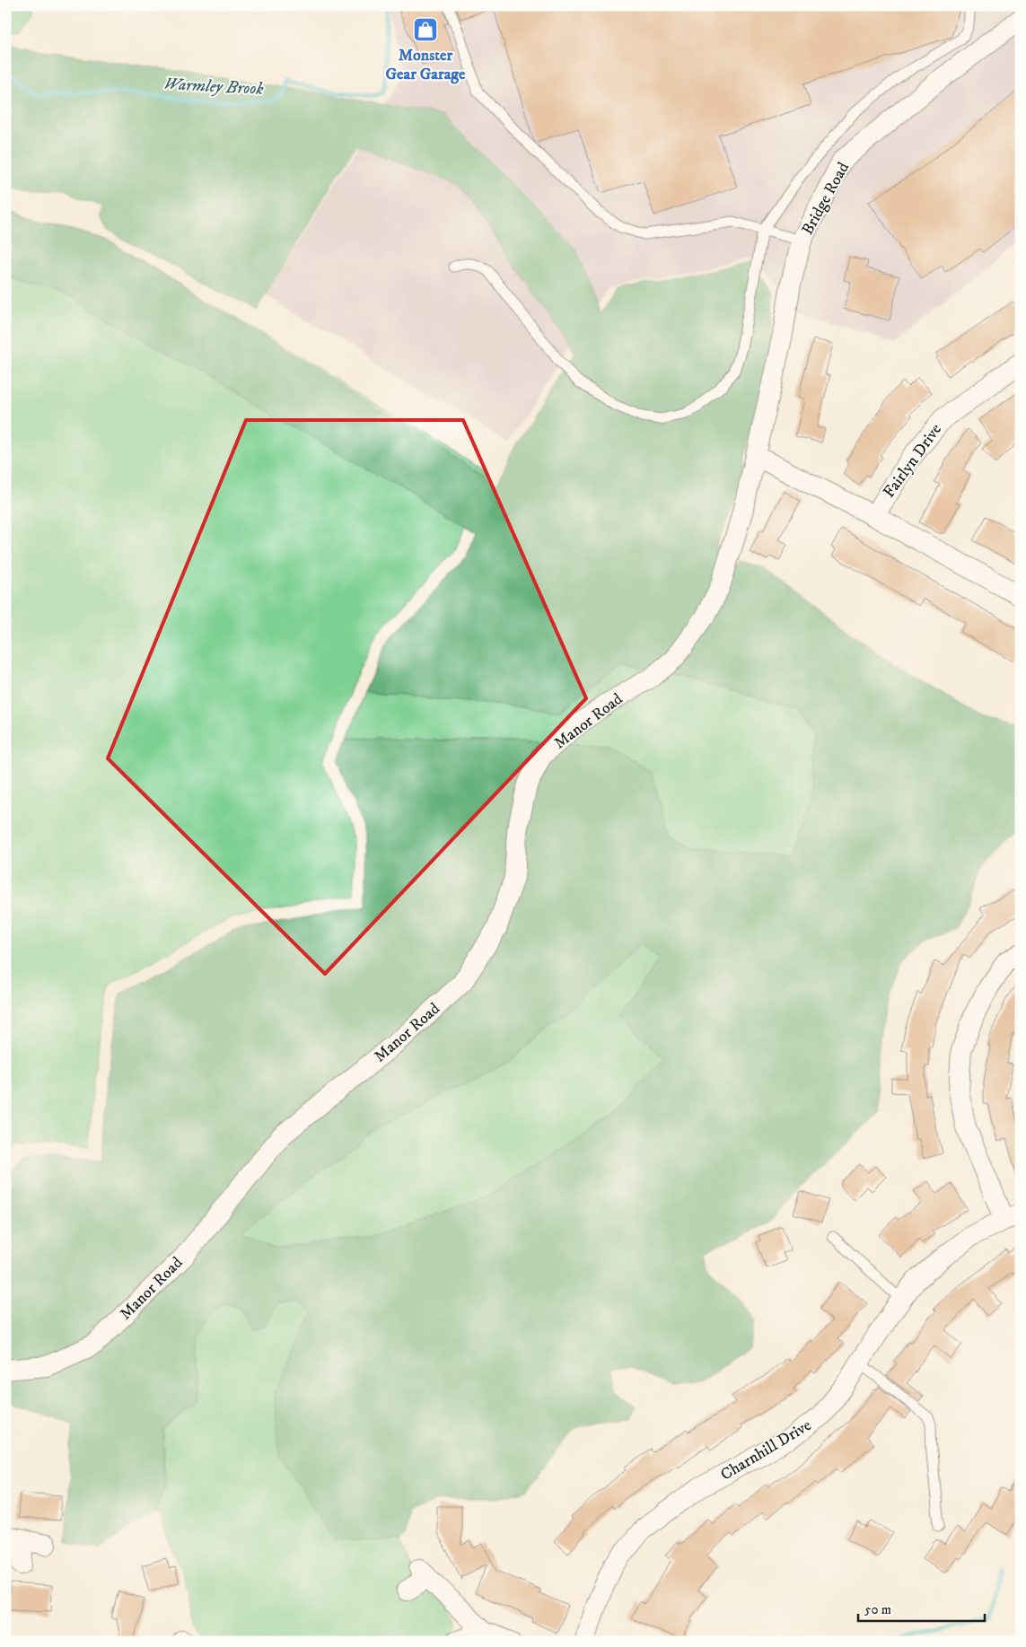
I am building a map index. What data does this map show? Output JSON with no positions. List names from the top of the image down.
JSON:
{
  "streets": {
    "street": [
      "Bridge Road",
      "Fairlyn Drive",
      "Manor Road",
      "Charnhill Drive"
    ]
  },
  "crossings": [
    ["Bridge Road", "Fairlyn Drive"],
    ["Bridge Road", "Manor Road"]
  ],
  "water": ["Warmley Brook"],
  "places": {
    "shop": ["Monster Gear Garage"]
  },
  "scale_bar": "50 m"
}
